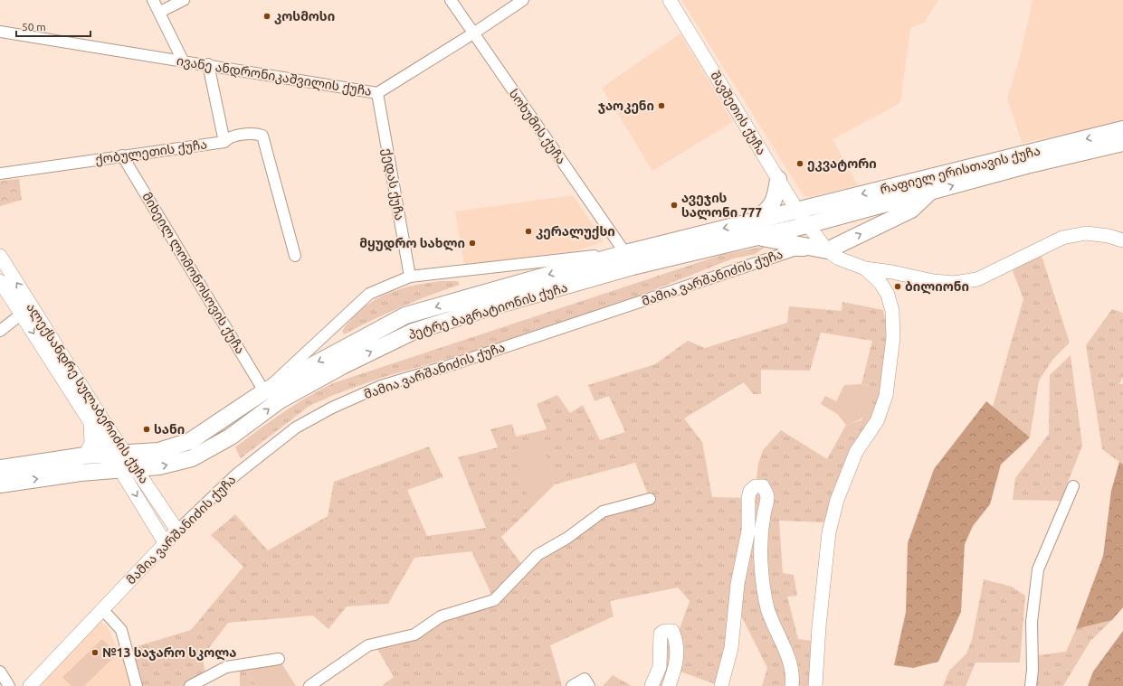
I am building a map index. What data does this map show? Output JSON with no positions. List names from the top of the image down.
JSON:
{
  "streets": {
    "main road": ["რაფიელ ერისთავის ქუჩა", "პეტრე ბაგრატიონის ქუჩა"],
    "street": [
      "ივანე ანდრონიკაშვილის ქუჩა",
      "შავშეთის ქუჩა",
      "სოხუმის ქუჩა",
      "ქობულეთის ქუჩა",
      "ქედას ქუჩა",
      "მიხეილ ლომონოსოვის ქუჩა",
      "მამია ვარშანიძის ქუჩა",
      "ალექსანდრე სულაბერიძის ქუჩა"
    ]
  },
  "crossings": [
    ["ივანე ანდრონიკაშვილის ქუჩა", "სოხუმის ქუჩა"],
    ["ივანე ანდრონიკაშვილის ქუჩა", "ქობულეთის ქუჩა"],
    ["ივანე ანდრონიკაშვილის ქუჩა", "ქედას ქუჩა"],
    ["შავშეთის ქუჩა", "რაფიელ ერისთავის ქუჩა"],
    ["შავშეთის ქუჩა", "მამია ვარშანიძის ქუჩა"],
    ["შავშეთის ქუჩა", "პეტრე ბაგრატიონის ქუჩა"],
    ["სოხუმის ქუჩა", "პეტრე ბაგრატიონის ქუჩა"],
    ["ქობულეთის ქუჩა", "მიხეილ ლომონოსოვის ქუჩა"],
    ["რაფიელ ერისთავის ქუჩა", "პეტრე ბაგრატიონის ქუჩა"],
    ["ქედას ქუჩა", "პეტრე ბაგრატიონის ქუჩა"],
    ["მიხეილ ლომონოსოვის ქუჩა", "პეტრე ბაგრატიონის ქუჩა"],
    ["მამია ვარშანიძის ქუჩა", "ალექსანდრე სულაბერიძის ქუჩა"],
    ["პეტრე ბაგრატიონის ქუჩა", "ალექსანდრე სულაბერიძის ქუჩა"]
  ],
  "places": [
    "კოსმოსი",
    "ჯაოკენი",
    "ეკვატორი",
    "ავეჯის სალონი 777",
    "კერალუქსი",
    "მყუდრო სახლი",
    "ბილიონი",
    "სანი",
    "№13 საჯარო სკოლა"
  ],
  "scale_bar": "50 m"
}
